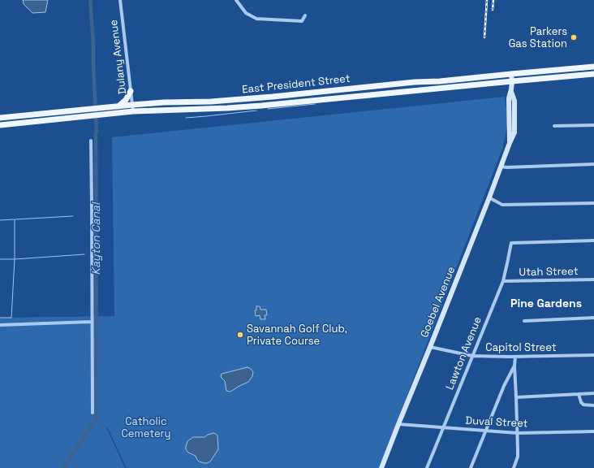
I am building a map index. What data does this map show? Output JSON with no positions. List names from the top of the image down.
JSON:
{
  "streets": {
    "main road": ["East President Street"],
    "street": [
      "Dulany Avenue",
      "Utah Street",
      "Goebel Avenue",
      "Capitol Street",
      "Lawton Avenue",
      "Duval Street"
    ]
  },
  "crossings": [
    ["Dulany Avenue", "East President Street"],
    ["East President Street", "Goebel Avenue"],
    ["Utah Street", "Lawton Avenue"],
    ["Goebel Avenue", "Capitol Street"],
    ["Goebel Avenue", "Duval Street"],
    ["Capitol Street", "Lawton Avenue"],
    ["Lawton Avenue", "Duval Street"]
  ],
  "districts": ["Pine Gardens"],
  "water": ["Kayton Canal"],
  "parks": ["Catholic Cemetery"],
  "places": ["Parkers Gas Station", "Savannah Golf Club, Private Course"]
}
